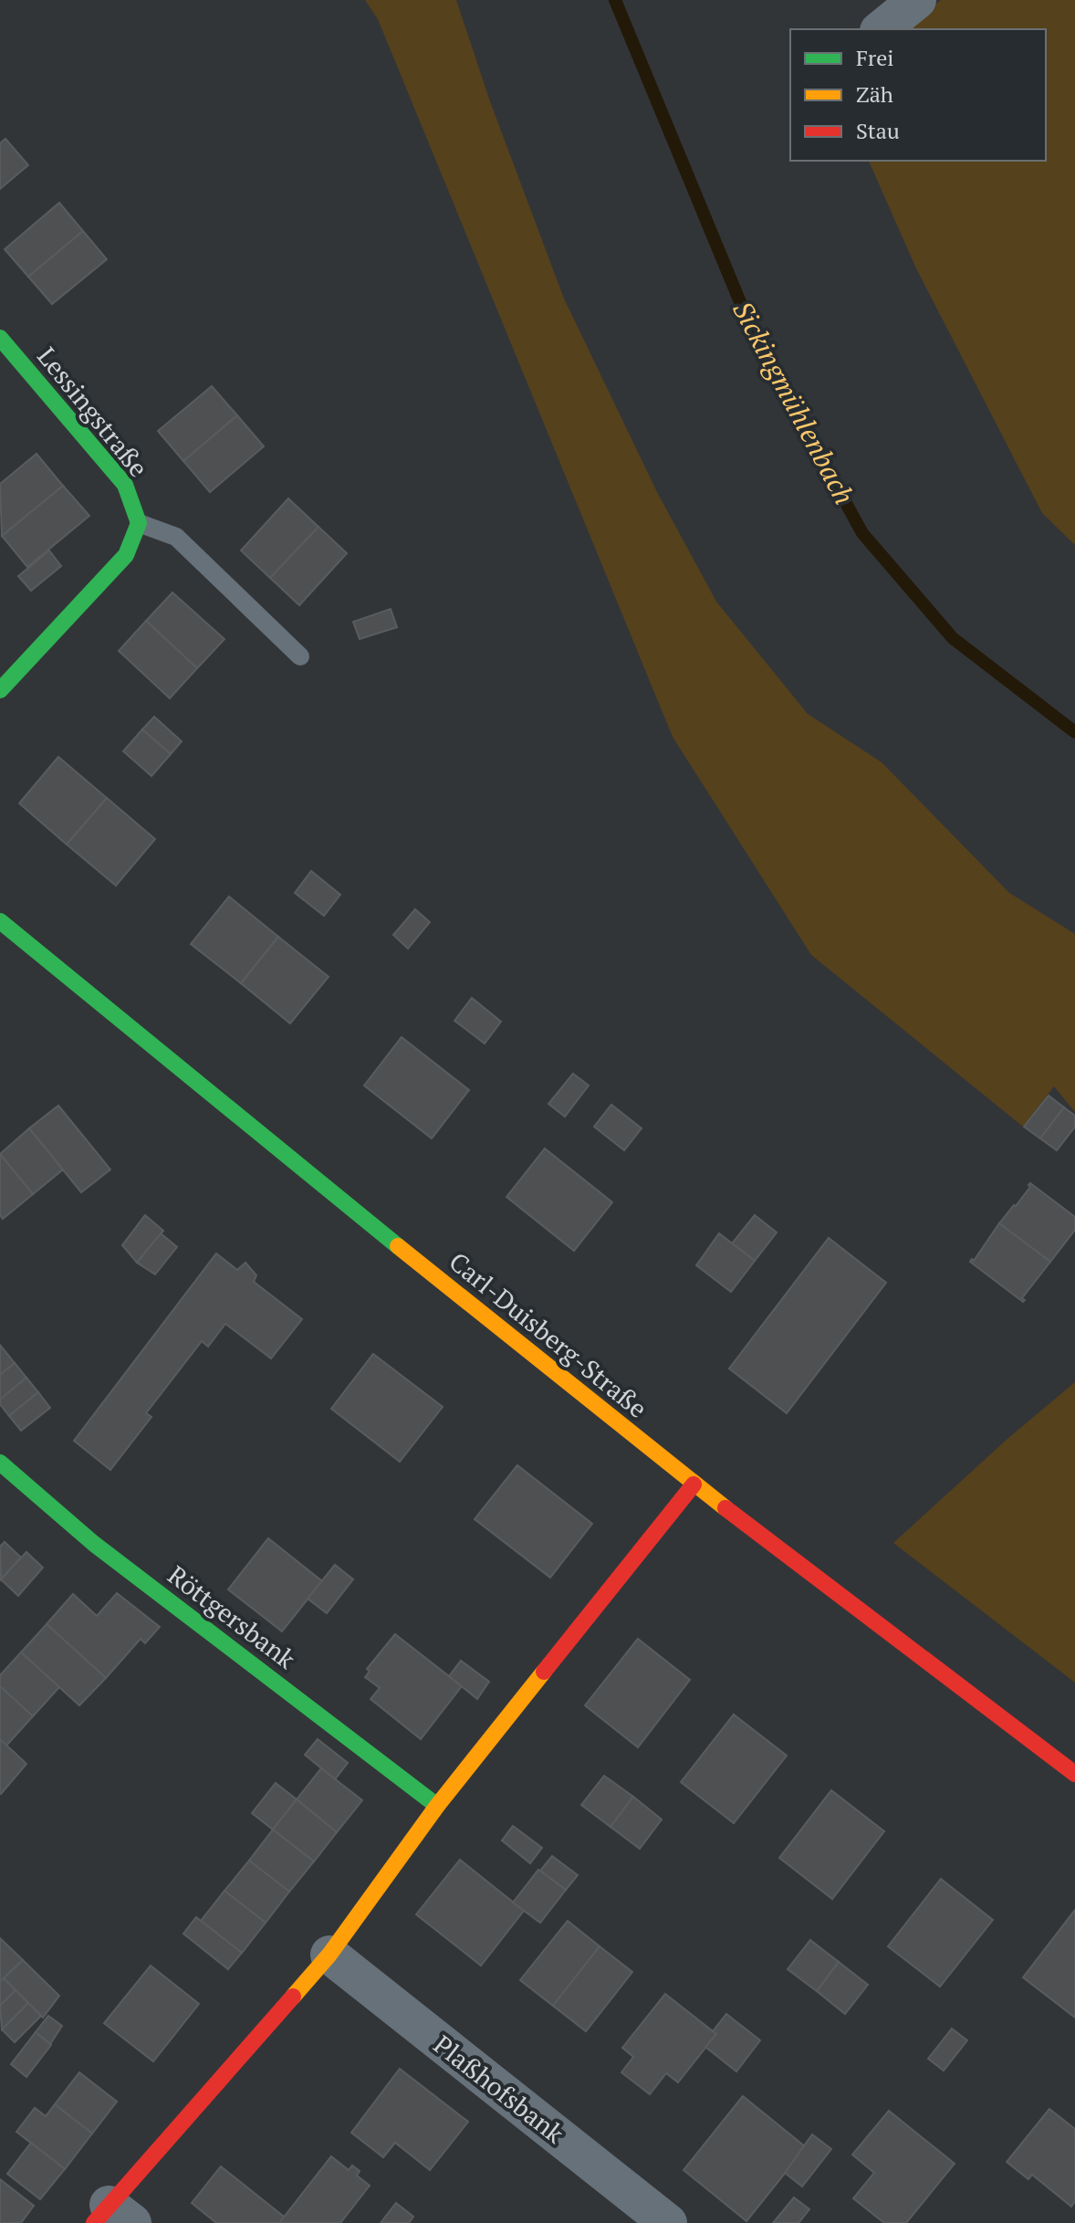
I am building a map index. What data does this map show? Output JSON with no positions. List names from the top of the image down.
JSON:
{
  "streets": {
    "street": [
      "Lessingstraße",
      "Carl-Duisberg-Straße",
      "Röttgersbank",
      "Plaßhofsbank"
    ]
  },
  "water": ["Sickingmühlenbach"],
  "legend": ["Frei", "Zäh", "Stau"]
}
